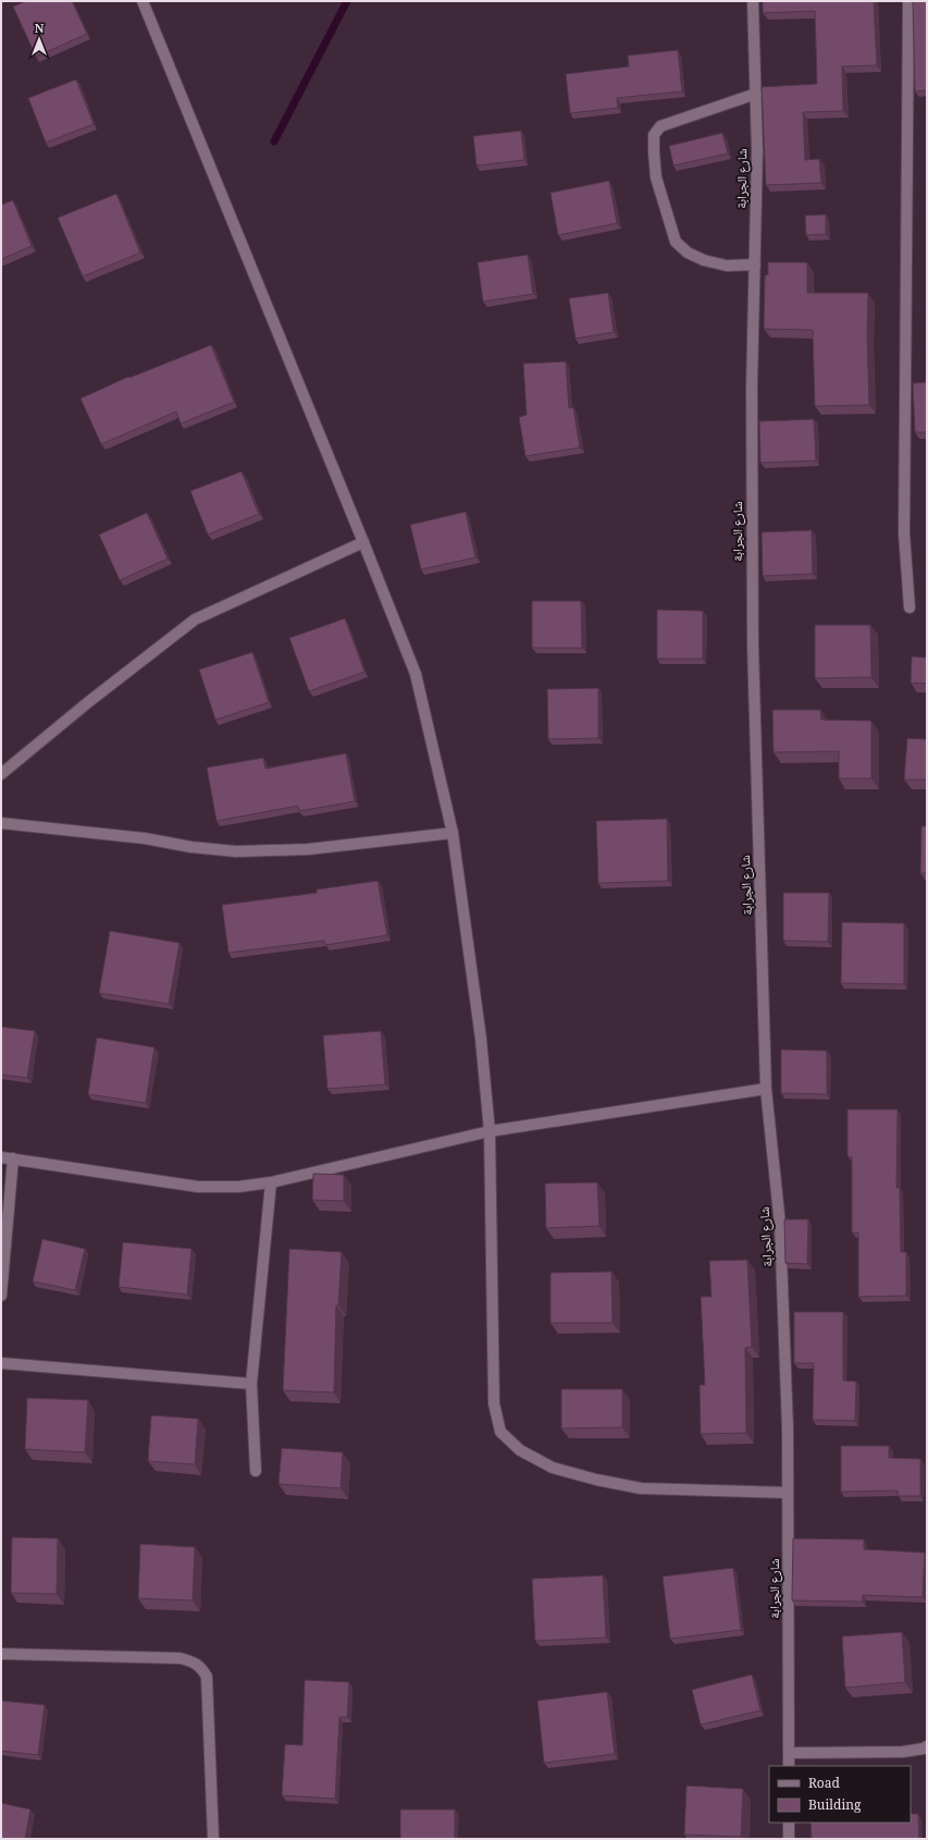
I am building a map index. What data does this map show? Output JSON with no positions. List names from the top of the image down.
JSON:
{
  "streets": {
    "street": ["شارع الجرابة"]
  },
  "legend": ["Road", "Building"],
  "north": "top"
}
